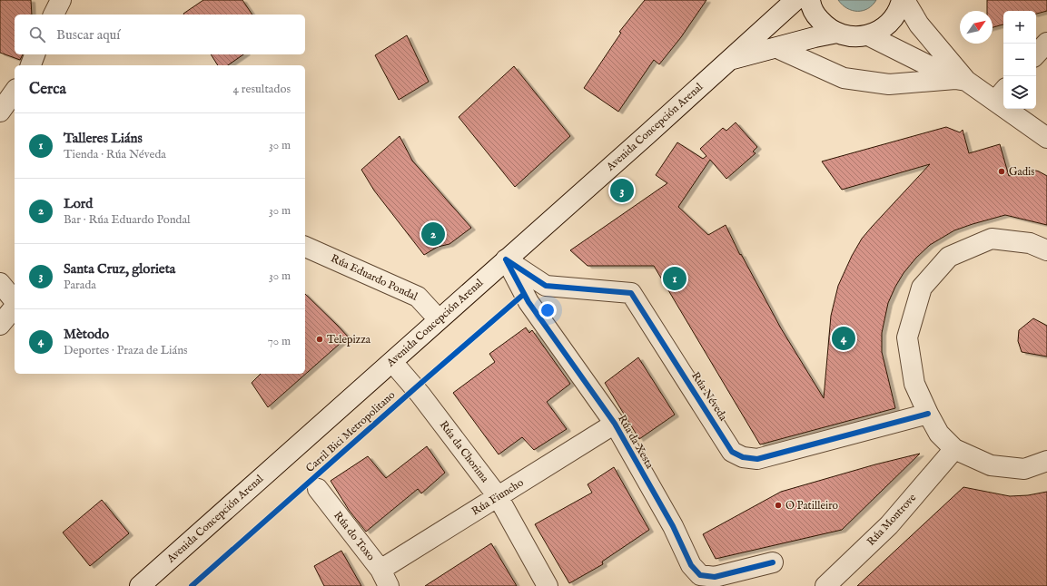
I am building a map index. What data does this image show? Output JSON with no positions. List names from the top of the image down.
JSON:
{
  "streets": {
    "street": [
      "Avenida Concepción Arenal",
      "Rúa Eduardo Pondal",
      "Rúa Néveda",
      "Rúa da Xesta",
      "Rúa da Chorima",
      "Rúa Fiuncho",
      "Rúa Montrove",
      "Rúa do Toxo"
    ],
    "cycle path": ["Carril Bici Metropolitano"]
  },
  "crossings": [
    ["Avenida Concepción Arenal", "Rúa Eduardo Pondal"],
    ["Avenida Concepción Arenal", "Rúa Néveda"],
    ["Avenida Concepción Arenal", "Rúa da Xesta"],
    ["Avenida Concepción Arenal", "Rúa da Chorima"],
    ["Rúa Néveda", "Rúa da Xesta"],
    ["Rúa da Xesta", "Rúa Fiuncho"],
    ["Rúa da Chorima", "Rúa Fiuncho"],
    ["Rúa Fiuncho", "Rúa do Toxo"]
  ],
  "places": ["Gadis", "Telepizza", "O Patilleiro"],
  "north": "top right",
  "page": {
    "map_buttons": ["+", "−"],
    "search": "Buscar aquí",
    "heading": ["Cerca", "4 resultados"],
    "list": [
      {
        "mark": "1",
        "name": "Talleres Liáns",
        "note": "Tienda · Rúa Néveda",
        "value": "30 m"
      },
      {
        "mark": "2",
        "name": "Lord",
        "note": "Bar · Rúa Eduardo Pondal",
        "value": "30 m"
      },
      {
        "mark": "3",
        "name": "Santa Cruz, glorieta",
        "note": "Parada",
        "value": "30 m"
      },
      {
        "mark": "4",
        "name": "Mètodo",
        "note": "Deportes · Praza de Liáns",
        "value": "70 m"
      }
    ],
    "pins": [
      "3",
      "2",
      "1",
      "4"
    ]
  }
}
